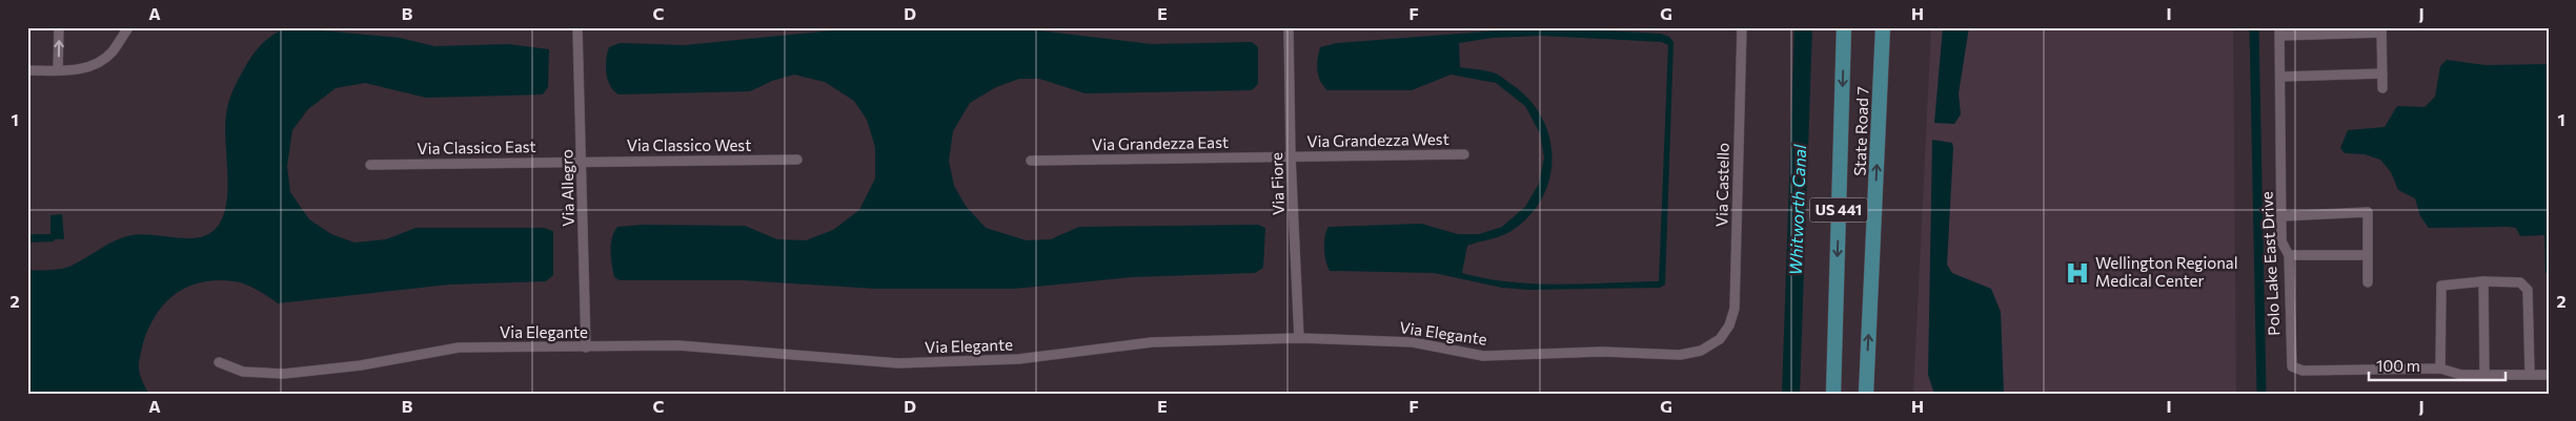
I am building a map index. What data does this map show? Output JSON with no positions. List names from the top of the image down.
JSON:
{
  "streets": {
    "main road": ["State Road 7", "US 441"],
    "street": [
      "Via Grandezza West",
      "Via Grandezza East",
      "Via Classico West",
      "Via Classico East",
      "Via Fiore",
      "Via Castello",
      "Via Allegro",
      "Polo Lake East Drive",
      "Via Elegante"
    ]
  },
  "crossings": [
    ["Via Grandezza West", "Via Grandezza East"],
    ["Via Grandezza West", "Via Fiore"],
    ["Via Grandezza East", "Via Fiore"],
    ["Via Classico West", "Via Classico East"],
    ["Via Classico West", "Via Allegro"],
    ["Via Classico East", "Via Allegro"],
    ["Via Fiore", "Via Elegante"],
    ["Via Castello", "Via Elegante"],
    ["Via Allegro", "Via Elegante"]
  ],
  "water": ["Whitworth Canal"],
  "places": {
    "hospital": ["Wellington Regional Medical Center"]
  },
  "scale_bar": "100 m",
  "grid": {
    "columns": [
      "A",
      "B",
      "C",
      "D",
      "E",
      "F",
      "G",
      "H",
      "I",
      "J"
    ],
    "rows": ["1", "2"]
  }
}
